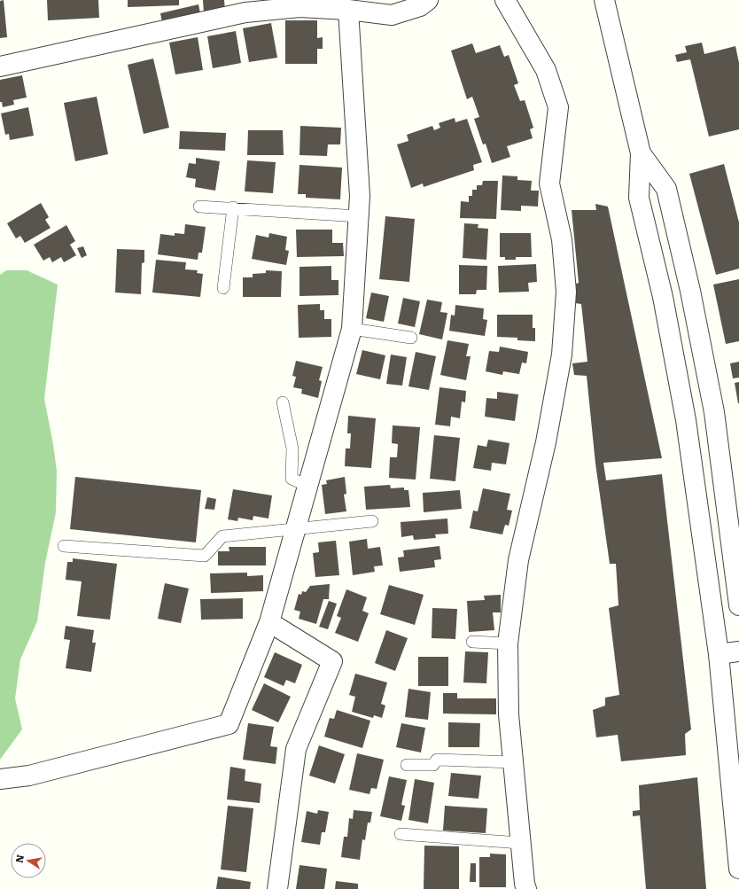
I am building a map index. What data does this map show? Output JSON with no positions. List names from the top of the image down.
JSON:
{
  "north": "left"
}
